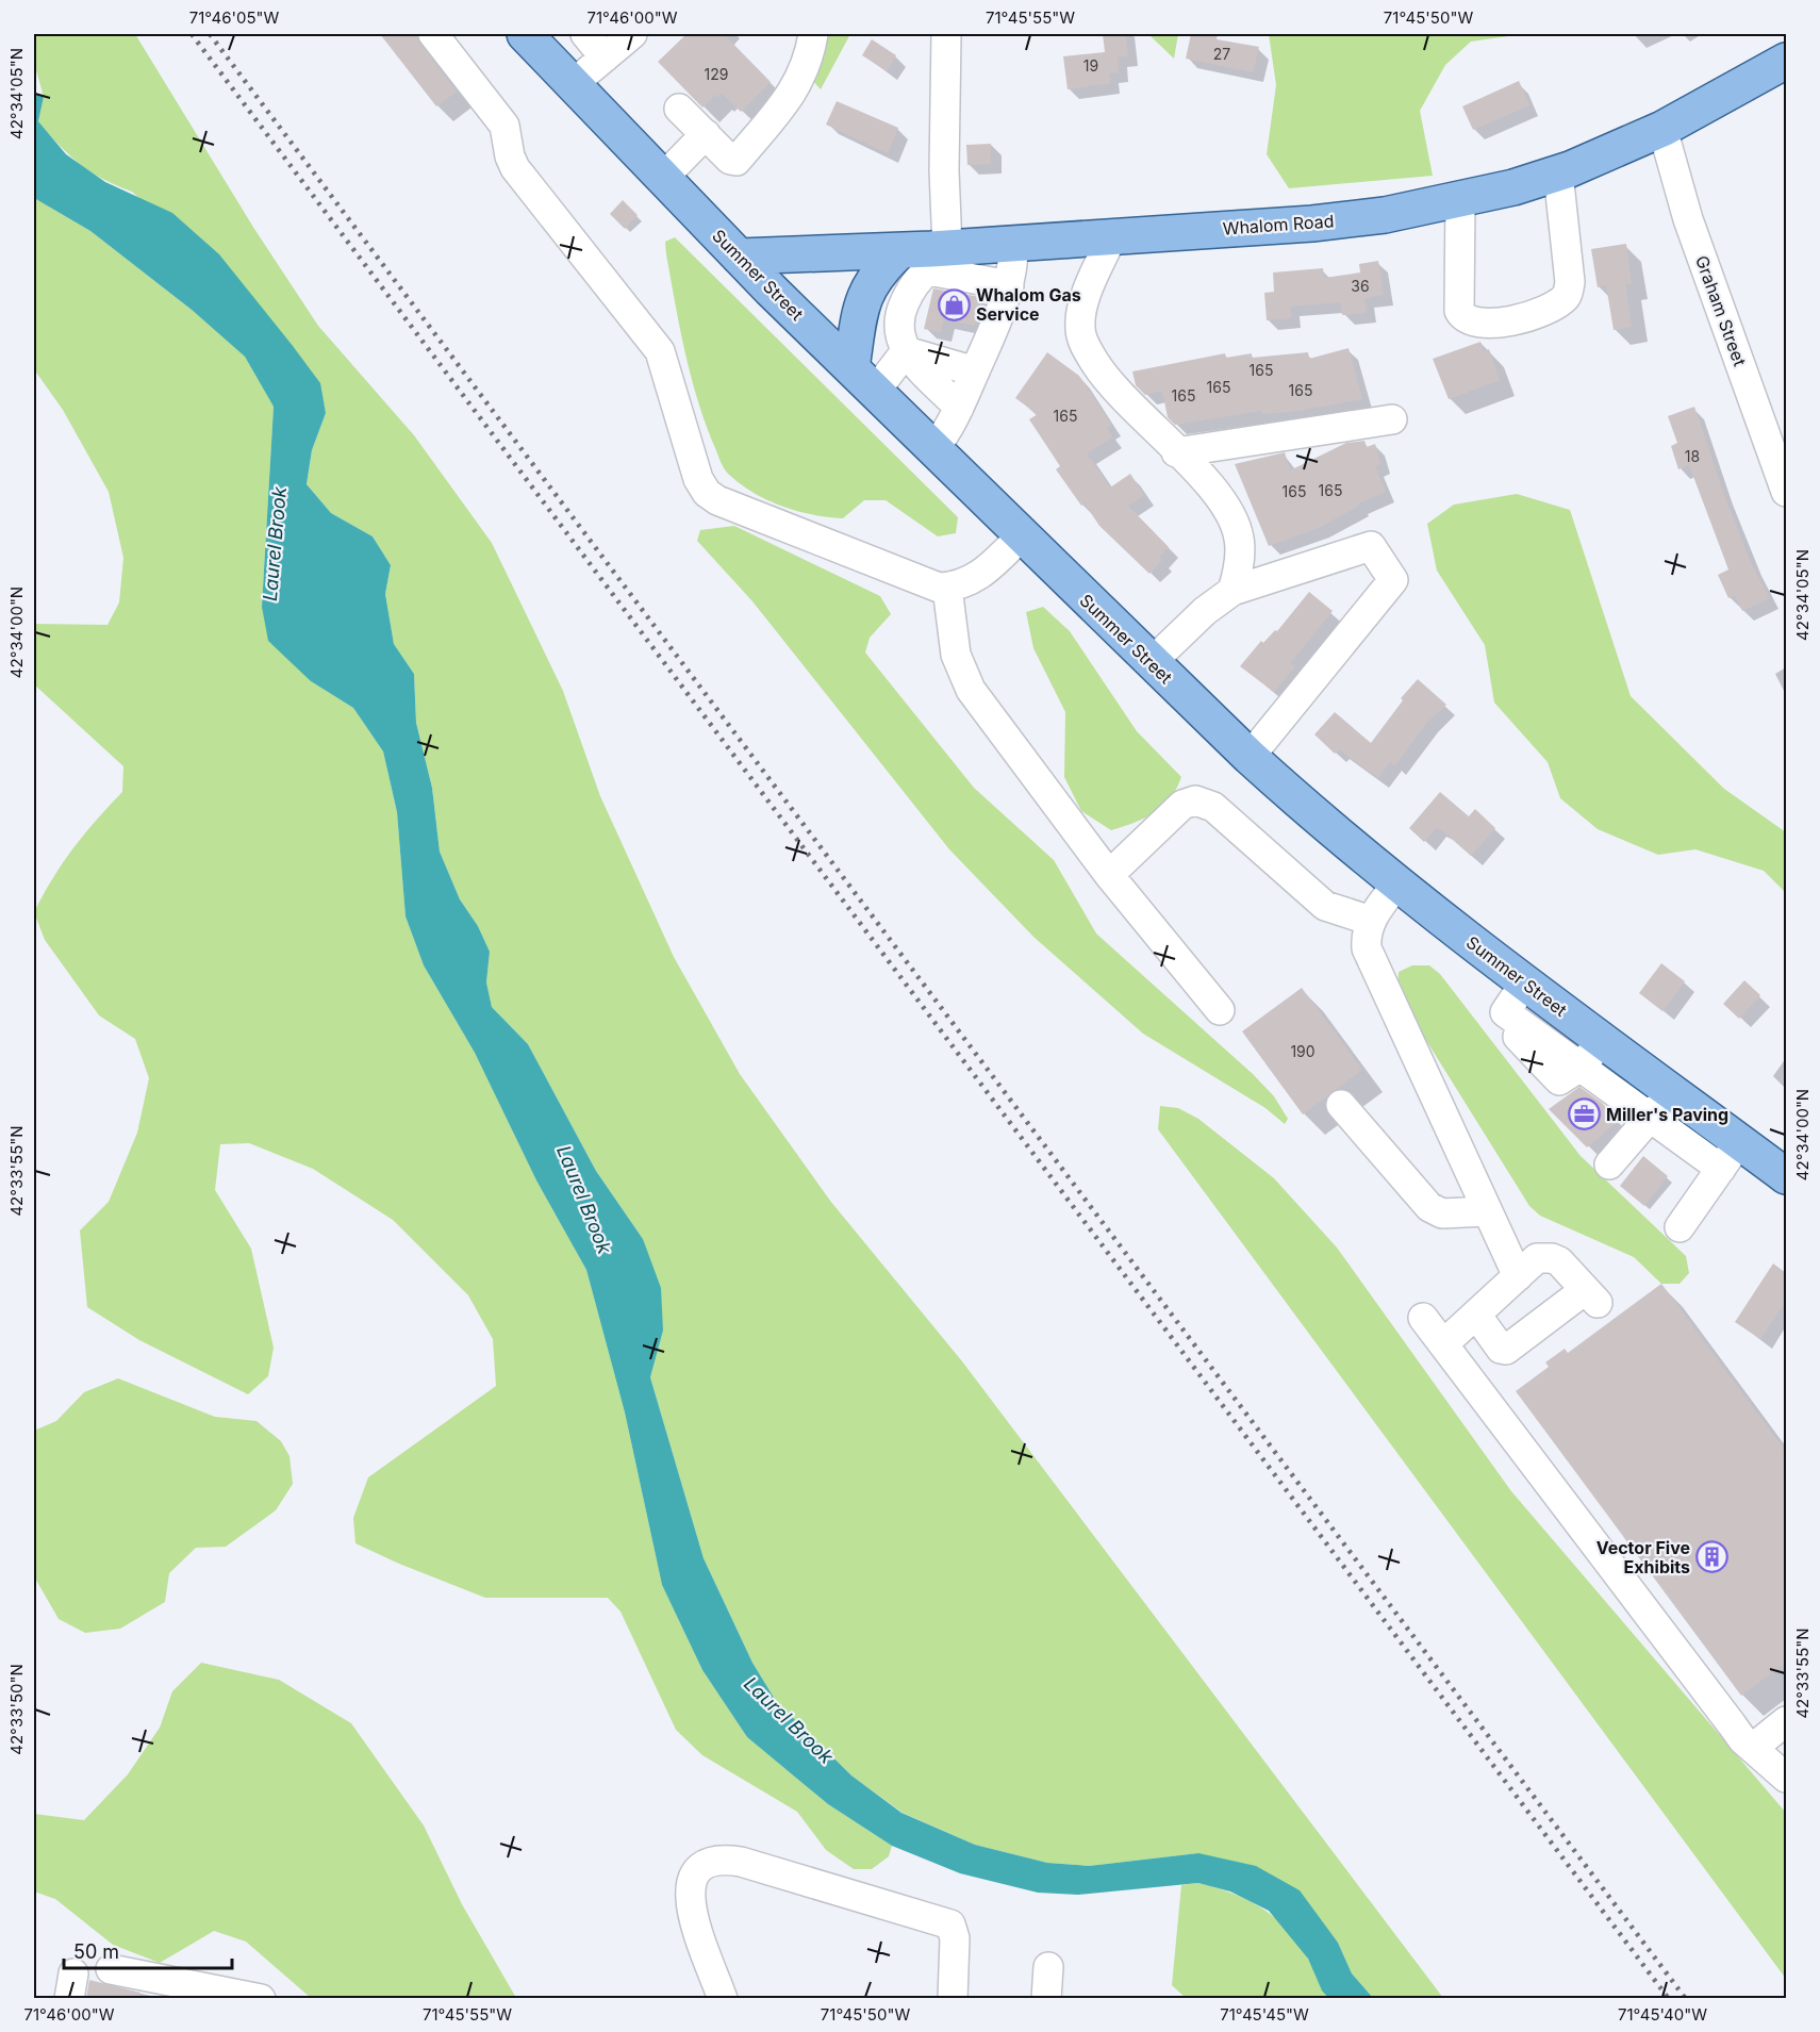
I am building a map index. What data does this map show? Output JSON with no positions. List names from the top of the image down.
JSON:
{
  "streets": {
    "main road": ["Whalom Road", "Summer Street"],
    "street": ["Graham Street"]
  },
  "crossings": [
    ["Whalom Road", "Summer Street"],
    ["Whalom Road", "Graham Street"]
  ],
  "water": ["Laurel Brook"],
  "places": {
    "shop": ["Whalom Gas Service"],
    "office": ["Miller's Paving"],
    "building": ["Vector Five Exhibits"]
  },
  "house_numbers": [
    "27",
    "19",
    "129",
    "36",
    "165",
    "165",
    "165",
    "165",
    "165",
    "18",
    "165",
    "165",
    "190"
  ],
  "scale_bar": "50 m",
  "coordinates": [
    "71°46'05\"W",
    "71°46'00\"W",
    "71°45'55\"W",
    "71°45'50\"W",
    "42°34'05\"N",
    "42°34'00\"N",
    "42°33'55\"N",
    "42°33'50\"N",
    "71°45'45\"W",
    "71°45'40\"W"
  ]
}
